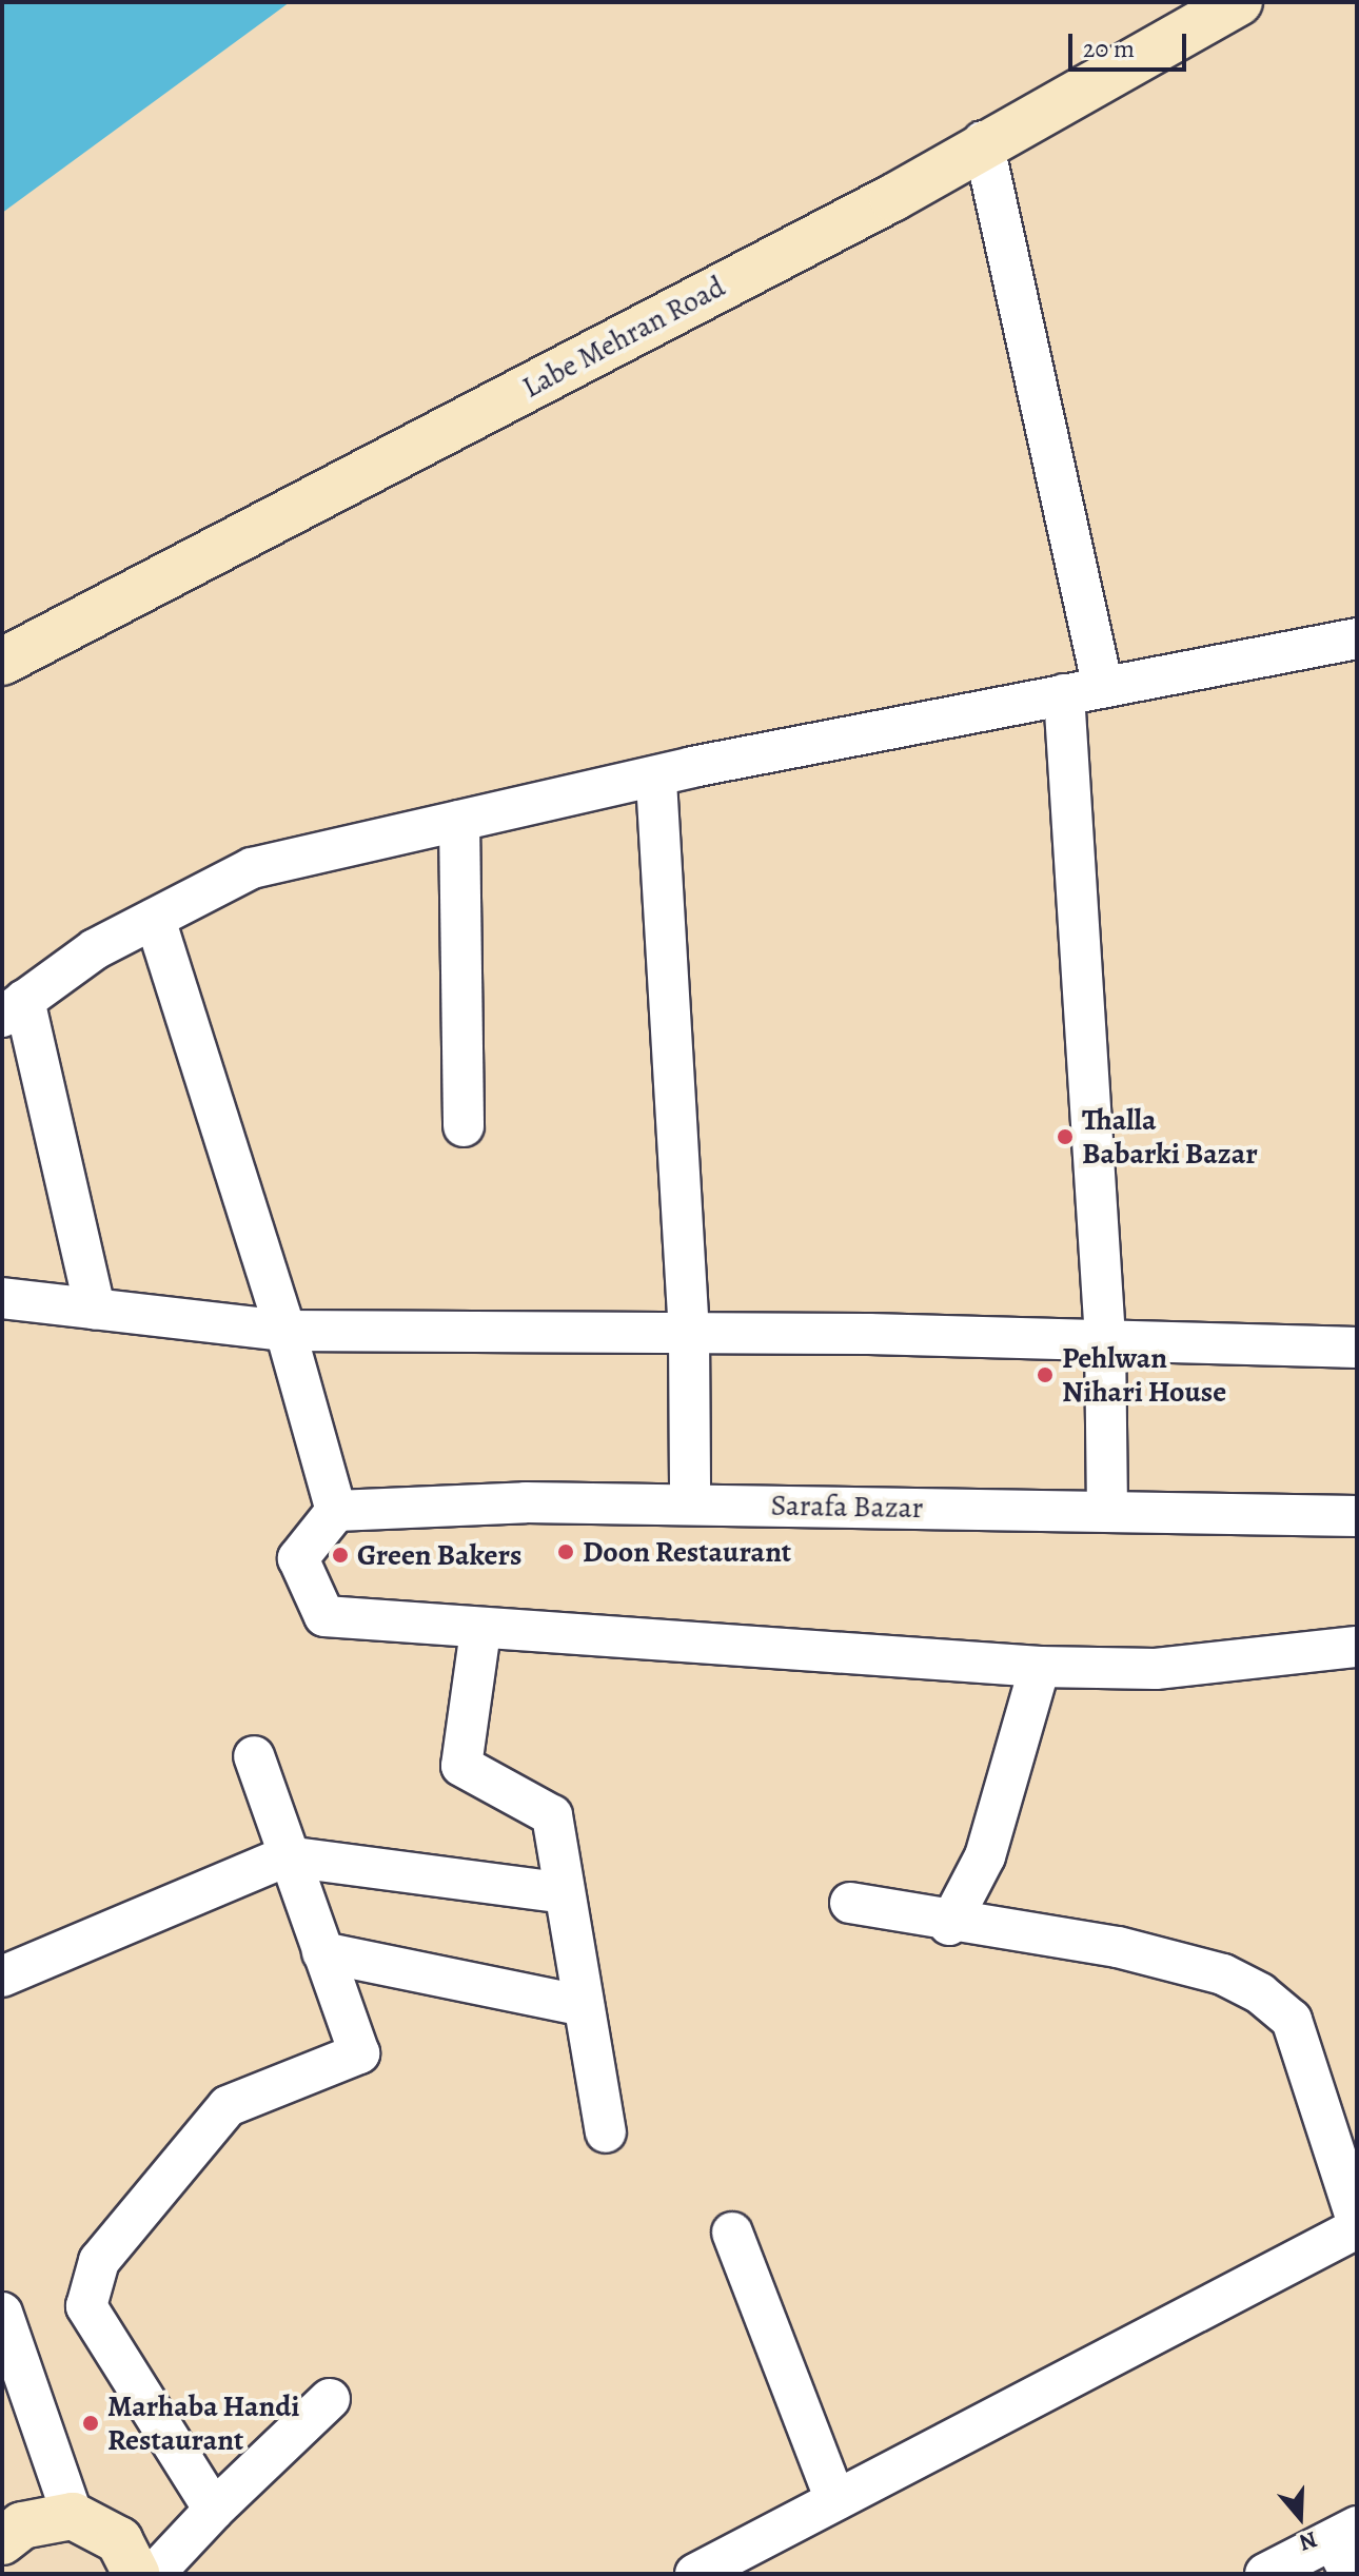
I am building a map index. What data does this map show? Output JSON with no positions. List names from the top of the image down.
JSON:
{
  "streets": {
    "main road": ["Labe Mehran Road"],
    "street": ["Sarafa Bazar"]
  },
  "places": [
    "Thalla Babarki Bazar",
    "Pehlwan Nihari House",
    "Doon Restaurant",
    "Green Bakers",
    "Marhaba Handi Restaurant"
  ],
  "scale_bar": "20 m",
  "north": "bottom"
}
